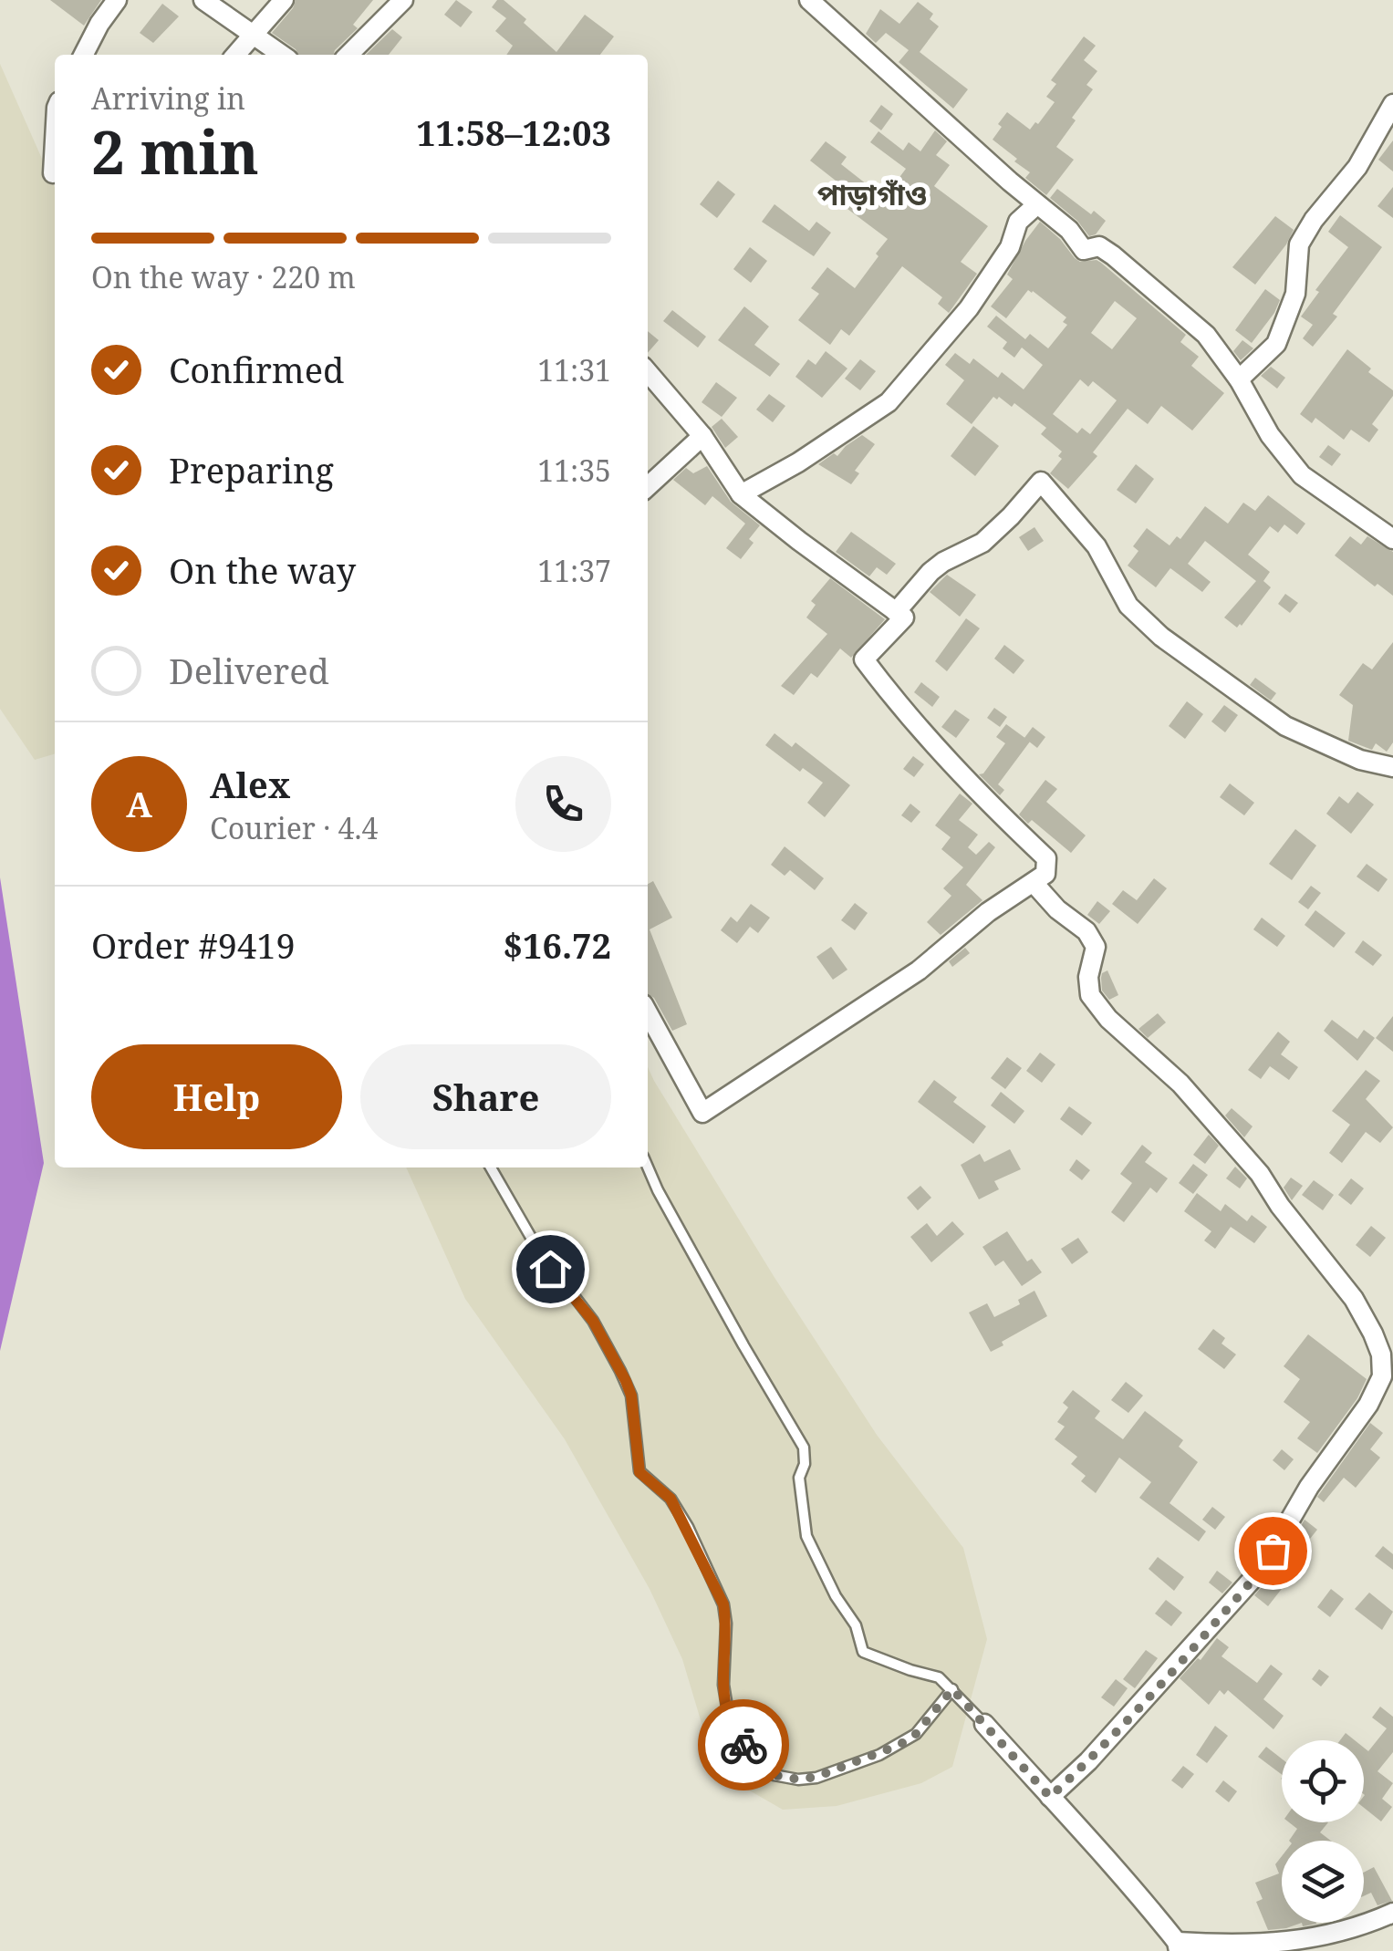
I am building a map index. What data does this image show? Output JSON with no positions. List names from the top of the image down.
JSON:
{
  "districts": ["পাড়াগাঁও"],
  "page": {
    "heading": ["2 min", "Arriving in", "11:58–12:03"],
    "panel": [
      "Alex",
      "Courier · 4.4",
      "Order #9419",
      "$16.72"
    ],
    "bar": "On the way · 220 m",
    "list": [
      ["Confirmed", "11:31"],
      ["Preparing", "11:35"],
      ["On the way", "11:37"],
      "Delivered"
    ],
    "round": "A",
    "buttons": ["Help", "Share"]
  }
}
